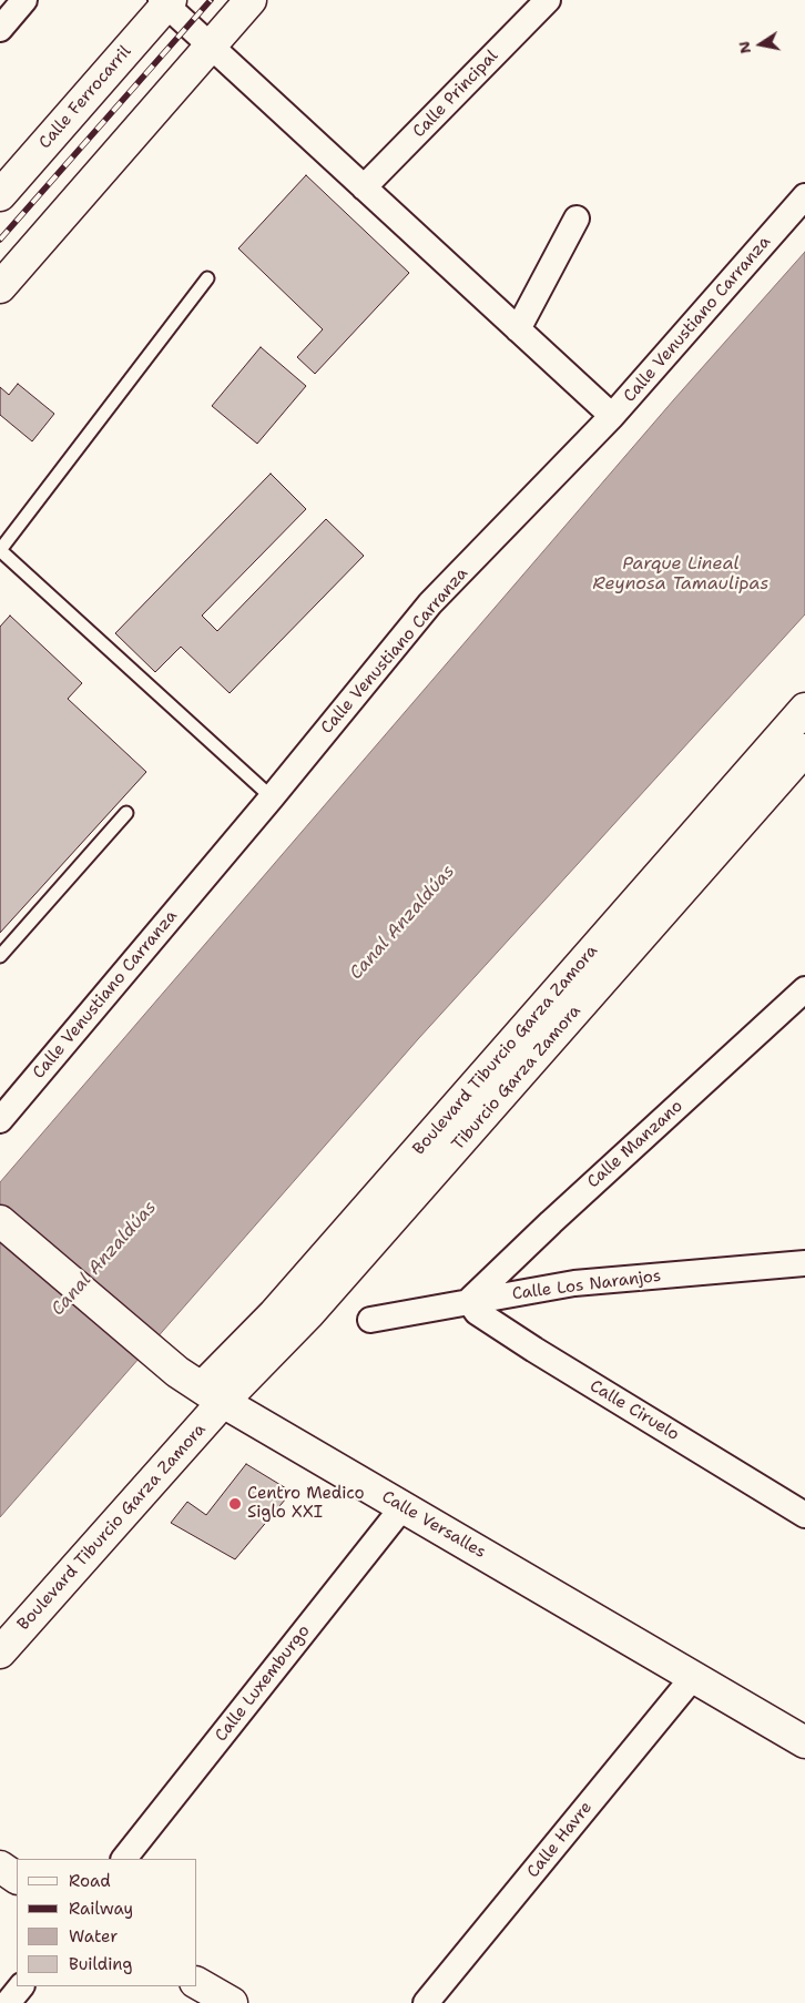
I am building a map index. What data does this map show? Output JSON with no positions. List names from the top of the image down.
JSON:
{
  "streets": {
    "main road": [
      "Calle Ferrocarril",
      "Boulevard Tiburcio Garza Zamora",
      "Tiburcio Garza Zamora",
      "Calle Versalles"
    ],
    "street": [
      "Calle Principal",
      "Calle Venustiano Carranza",
      "Calle Manzano",
      "Calle Los Naranjos",
      "Calle Ciruelo",
      "Calle Luxemburgo",
      "Calle Havre"
    ]
  },
  "crossings": [
    ["Boulevard Tiburcio Garza Zamora", "Tiburcio Garza Zamora"],
    ["Boulevard Tiburcio Garza Zamora", "Calle Versalles"],
    ["Tiburcio Garza Zamora", "Calle Versalles"],
    ["Calle Manzano", "Calle Los Naranjos"],
    ["Calle Manzano", "Calle Ciruelo"],
    ["Calle Los Naranjos", "Calle Ciruelo"],
    ["Calle Versalles", "Calle Luxemburgo"],
    ["Calle Versalles", "Calle Havre"]
  ],
  "water": ["Parque Lineal Reynosa Tamaulipas", "Canal Anzaldúas"],
  "places": ["Centro Medico Siglo XXI"],
  "legend": [
    "Road",
    "Railway",
    "Water",
    "Building"
  ],
  "north": "left"
}
